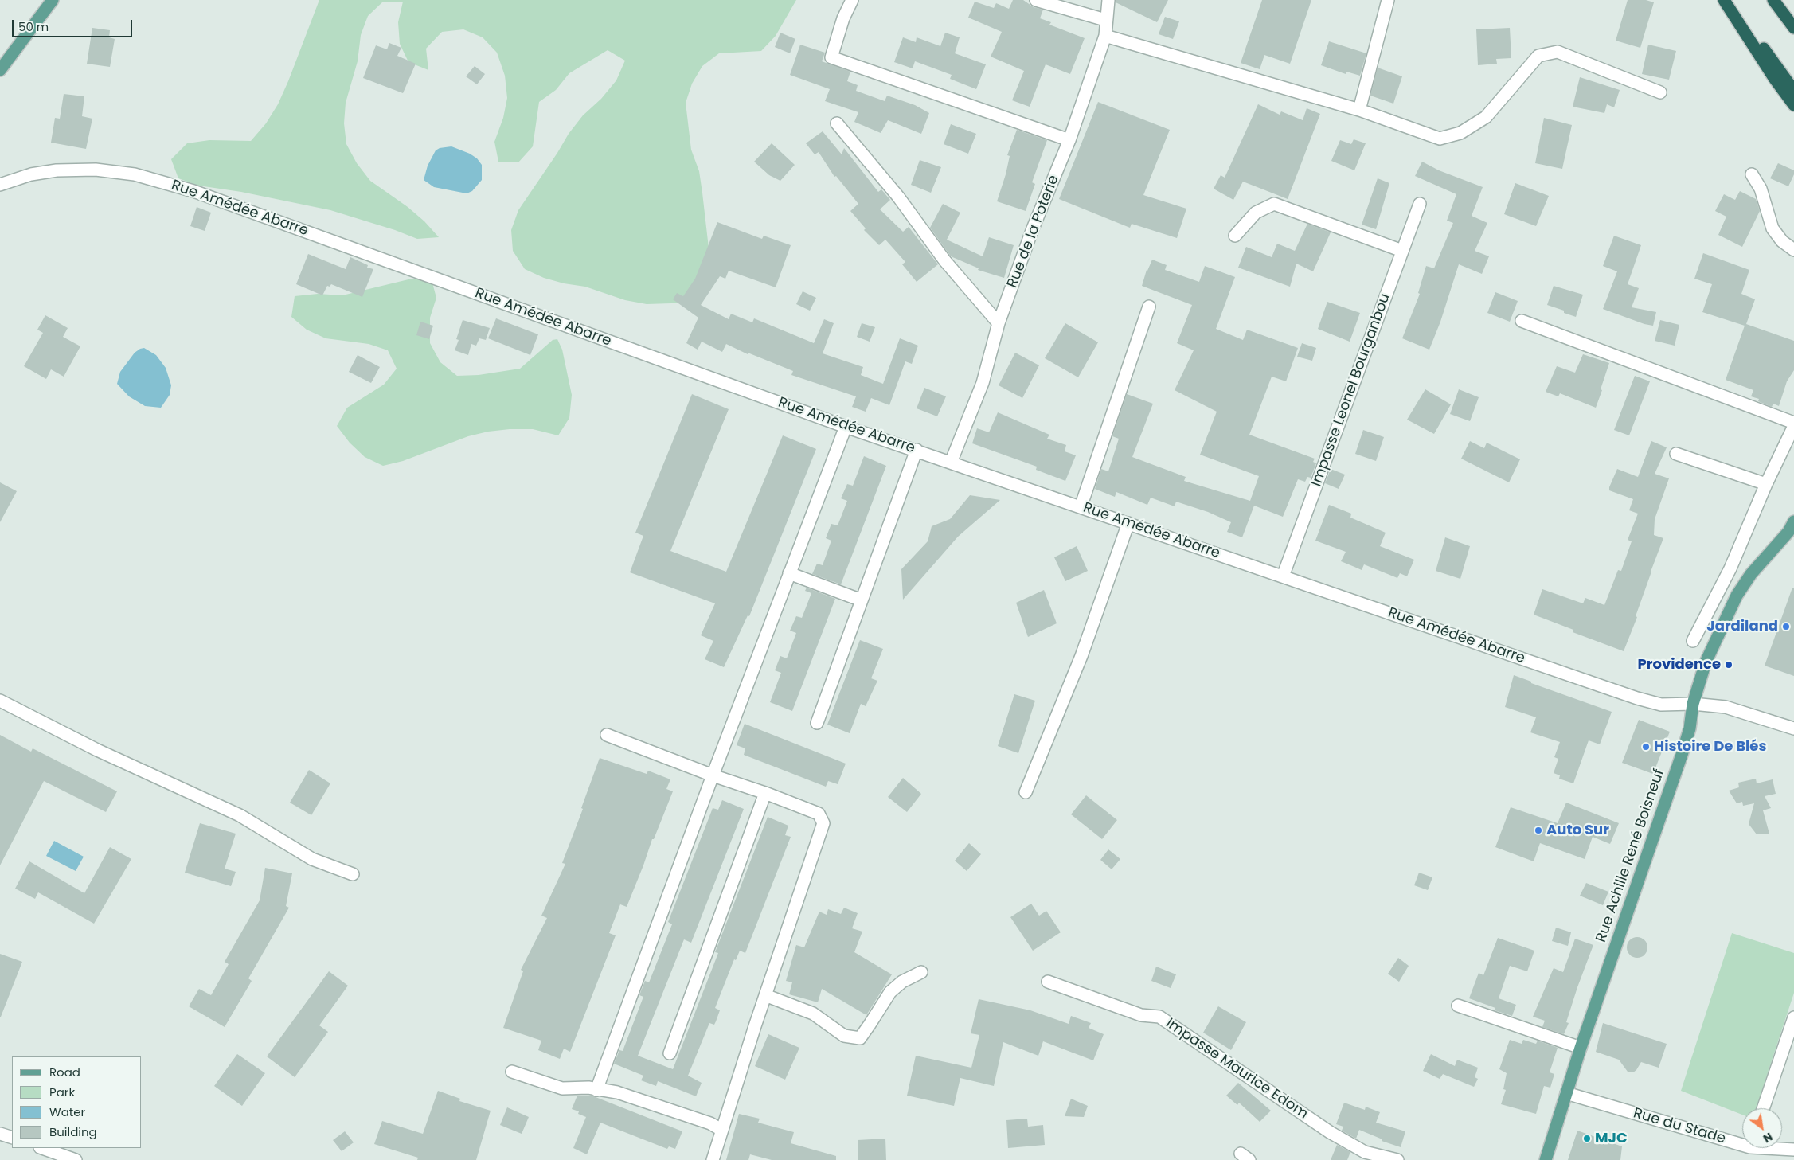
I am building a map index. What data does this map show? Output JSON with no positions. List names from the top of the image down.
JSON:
{
  "streets": {
    "main road": ["Rue Achille René Boisneuf"],
    "street": [
      "Rue Amédée Abarre",
      "Rue de la Poterie",
      "Impasse Leonel Bourganbou",
      "Impasse Maurice Edom",
      "Rue du Stade"
    ]
  },
  "crossings": [
    ["Rue Amédée Abarre", "Rue de la Poterie"],
    ["Rue Amédée Abarre", "Impasse Leonel Bourganbou"],
    ["Rue Amédée Abarre", "Rue Achille René Boisneuf"],
    ["Rue Achille René Boisneuf", "Rue du Stade"]
  ],
  "places": [
    "Jardiland",
    "Providence",
    "Histoire De Blés",
    "Auto Sur",
    "MJC"
  ],
  "legend": [
    "Road",
    "Park",
    "Water",
    "Building"
  ],
  "scale_bar": "50 m",
  "north": "bottom right"
}
